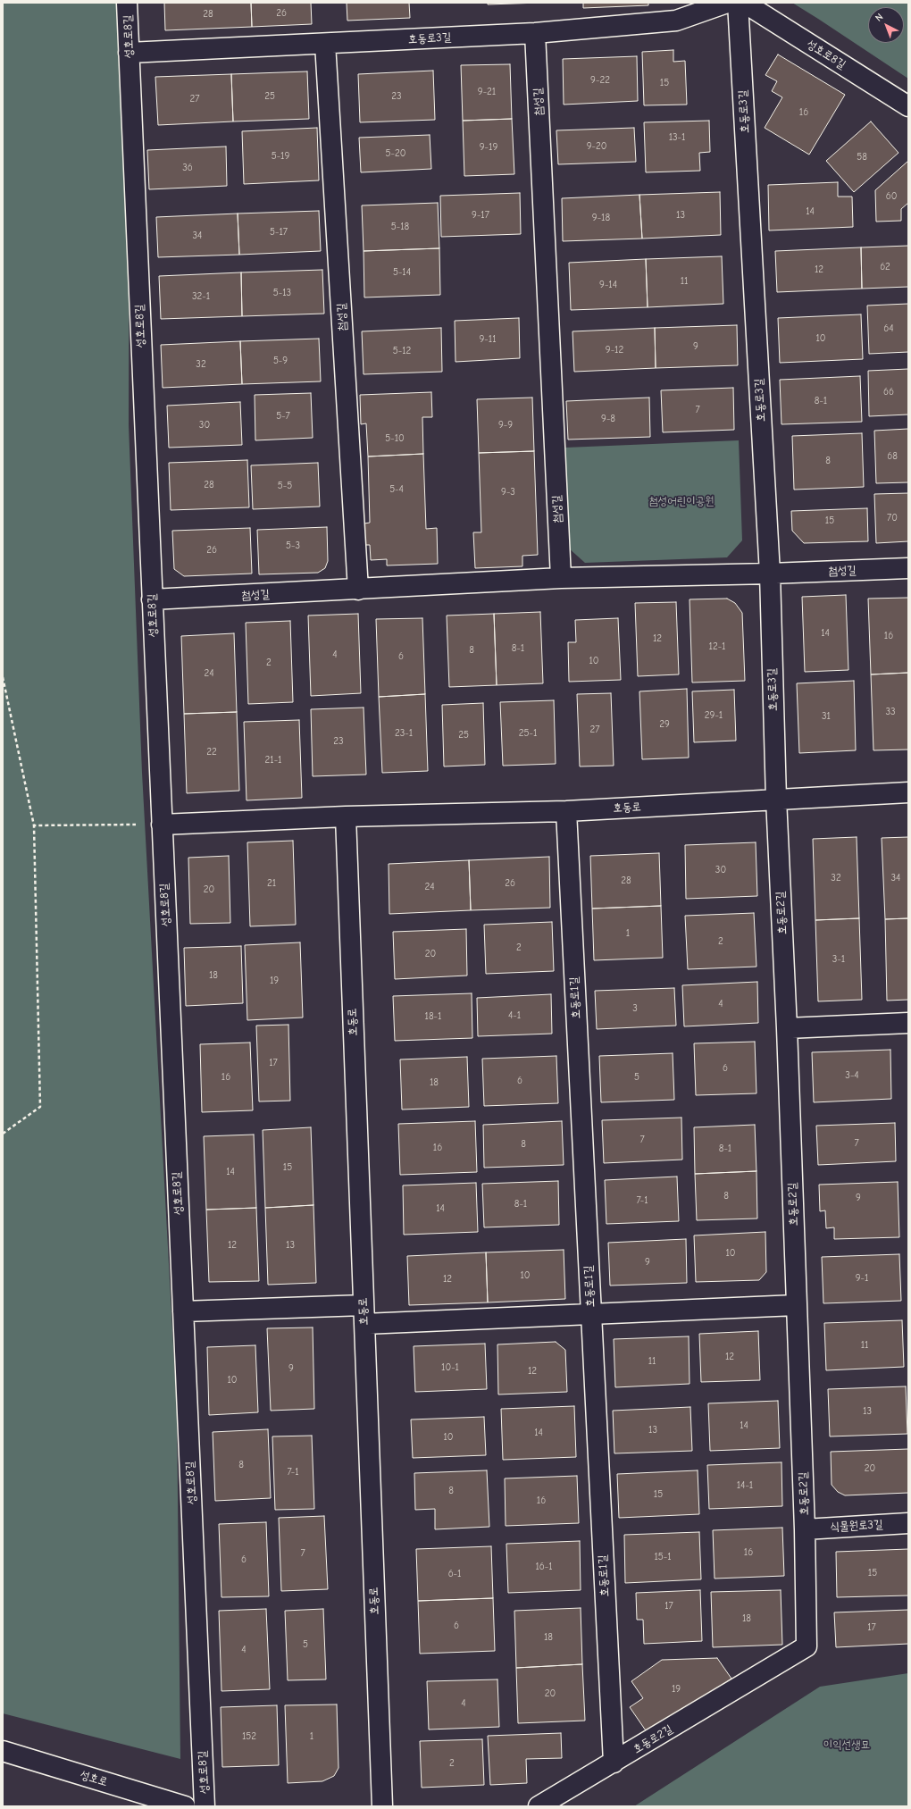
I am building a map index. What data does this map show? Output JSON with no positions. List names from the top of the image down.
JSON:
{
  "streets": {
    "street": [
      "성호로8길",
      "호동로3길",
      "첨성길",
      "호동로",
      "호동로2길",
      "호동로1길",
      "식물원로3길",
      "성호로"
    ]
  },
  "crossings": [
    ["성호로8길", "호동로3길"],
    ["성호로8길", "첨성길"],
    ["성호로8길", "호동로"],
    ["호동로3길", "첨성길"],
    ["호동로3길", "호동로"],
    ["호동로3길", "호동로2길"],
    ["호동로", "호동로2길"],
    ["호동로", "호동로1길"],
    ["호동로2길", "호동로1길"],
    ["호동로2길", "식물원로3길"]
  ],
  "parks": ["첨성어린이공원", "이익선생묘"],
  "house_numbers": [
    "26",
    "28",
    "9-22",
    "15",
    "9-21",
    "25",
    "23",
    "27",
    "16",
    "13-1",
    "9-20",
    "9-19",
    "5-20",
    "5-19",
    "58",
    "36",
    "60",
    "14",
    "9-17",
    "13",
    "9-18",
    "5-18",
    "5-17",
    "34",
    "62",
    "12",
    "5-14",
    "11",
    "9-14",
    "5-13",
    "32-1",
    "64",
    "10",
    "9-11",
    "9",
    "9-12",
    "5-12",
    "5-9",
    "32",
    "66",
    "8-1",
    "7",
    "5-7",
    "9-8",
    "30",
    "9-9",
    "5-10",
    "68",
    "8",
    "28",
    "5-5",
    "5-4",
    "9-3",
    "70",
    "15",
    "5-3",
    "26",
    "14",
    "16",
    "12",
    "12-1",
    "8-1",
    "8",
    "4",
    "6",
    "10",
    "2",
    "24",
    "33",
    "29-1",
    "31",
    "29",
    "27",
    "23-1",
    "25-1",
    "25",
    "23",
    "22",
    "21-1",
    "30",
    "32",
    "34",
    "28",
    "21",
    "26",
    "24",
    "20",
    "1",
    "2",
    "2",
    "20",
    "3-1",
    "18",
    "19",
    "4",
    "3",
    "4-1",
    "18-1",
    "17",
    "6",
    "3-4",
    "16",
    "5",
    "6",
    "18",
    "7",
    "7",
    "8",
    "16",
    "8-1",
    "15",
    "14",
    "8",
    "9",
    "7-1",
    "8-1",
    "14",
    "12",
    "13",
    "10",
    "9",
    "10",
    "9-1",
    "12",
    "11",
    "12",
    "11",
    "10-1",
    "9",
    "12",
    "10",
    "13",
    "14",
    "13",
    "14",
    "10",
    "8",
    "20",
    "7-1",
    "14-1",
    "8",
    "15",
    "16",
    "16",
    "7",
    "15-1",
    "6",
    "16-1",
    "15",
    "6-1",
    "17",
    "18",
    "6",
    "17",
    "18",
    "5",
    "4",
    "19",
    "20",
    "4",
    "152",
    "1",
    "2"
  ],
  "north": "top left"
}
